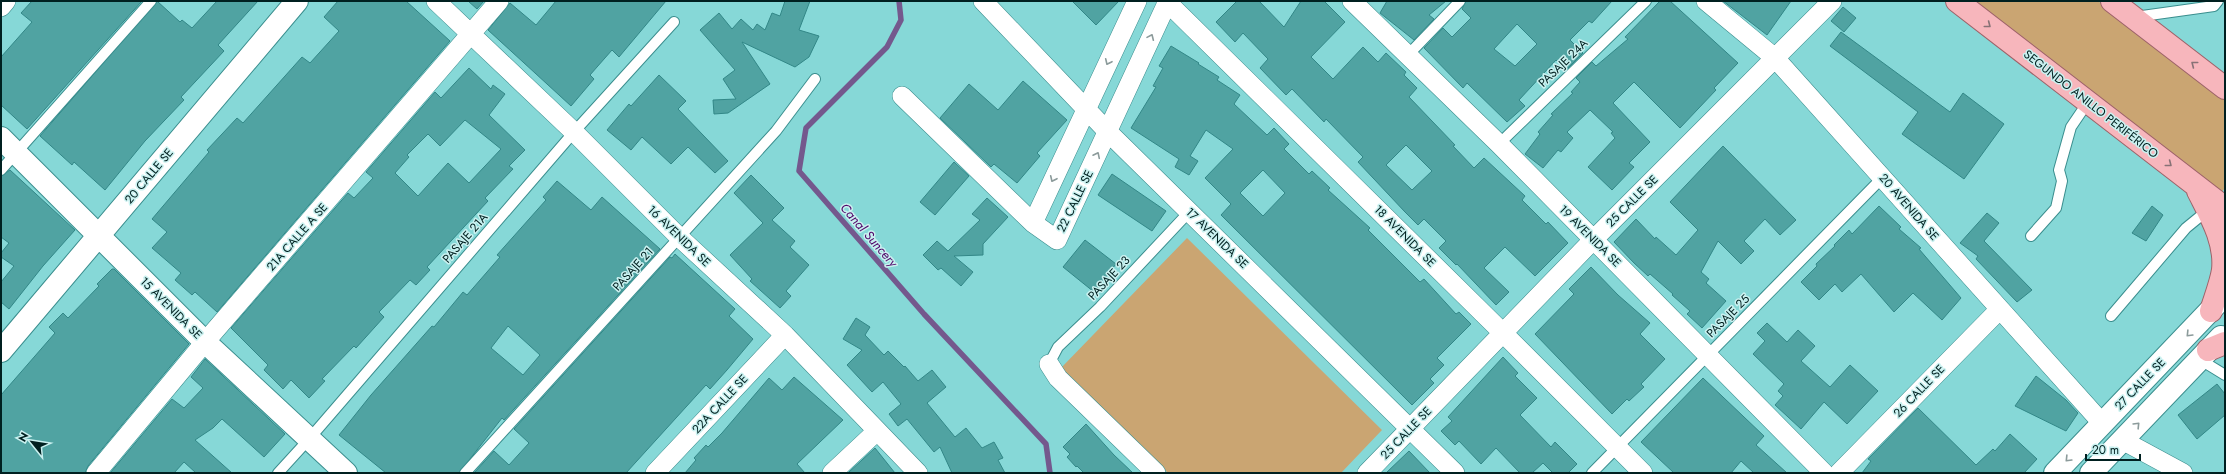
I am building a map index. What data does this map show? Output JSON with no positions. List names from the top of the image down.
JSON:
{
  "streets": {
    "main road": ["SEGUNDO ANILLO PERIFÉRICO"],
    "street": [
      "20 CALLE SE",
      "22 CALLE SE",
      "25 CALLE SE",
      "20 AVENIDA SE",
      "16 AVENIDA SE",
      "18 AVENIDA SE",
      "19 AVENIDA SE",
      "21A CALLE A SE",
      "17 AVENIDA SE",
      "15 AVENIDA SE",
      "27 CALLE SE",
      "26 CALLE SE",
      "22A CALLE SE"
    ],
    "lane": [
      "PASAJE 24A",
      "PASAJE 21A",
      "PASAJE 21",
      "PASAJE 23",
      "PASAJE 25"
    ]
  },
  "crossings": [
    ["PASAJE 24A", "19 AVENIDA SE"],
    ["20 CALLE SE", "15 AVENIDA SE"],
    ["22 CALLE SE", "18 AVENIDA SE"],
    ["22 CALLE SE", "17 AVENIDA SE"],
    ["25 CALLE SE", "20 AVENIDA SE"],
    ["25 CALLE SE", "18 AVENIDA SE"],
    ["25 CALLE SE", "19 AVENIDA SE"],
    ["25 CALLE SE", "17 AVENIDA SE"],
    ["20 AVENIDA SE", "PASAJE 25"],
    ["20 AVENIDA SE", "27 CALLE SE"],
    ["20 AVENIDA SE", "26 CALLE SE"],
    ["16 AVENIDA SE", "21A CALLE A SE"],
    ["16 AVENIDA SE", "PASAJE 21A"],
    ["16 AVENIDA SE", "PASAJE 21"],
    ["16 AVENIDA SE", "22A CALLE SE"],
    ["18 AVENIDA SE", "PASAJE 25"],
    ["19 AVENIDA SE", "PASAJE 25"],
    ["21A CALLE A SE", "15 AVENIDA SE"],
    ["PASAJE 21A", "15 AVENIDA SE"],
    ["17 AVENIDA SE", "PASAJE 23"]
  ],
  "water": ["Canal Suncery"],
  "scale_bar": "20 m",
  "north": "top left"
}
